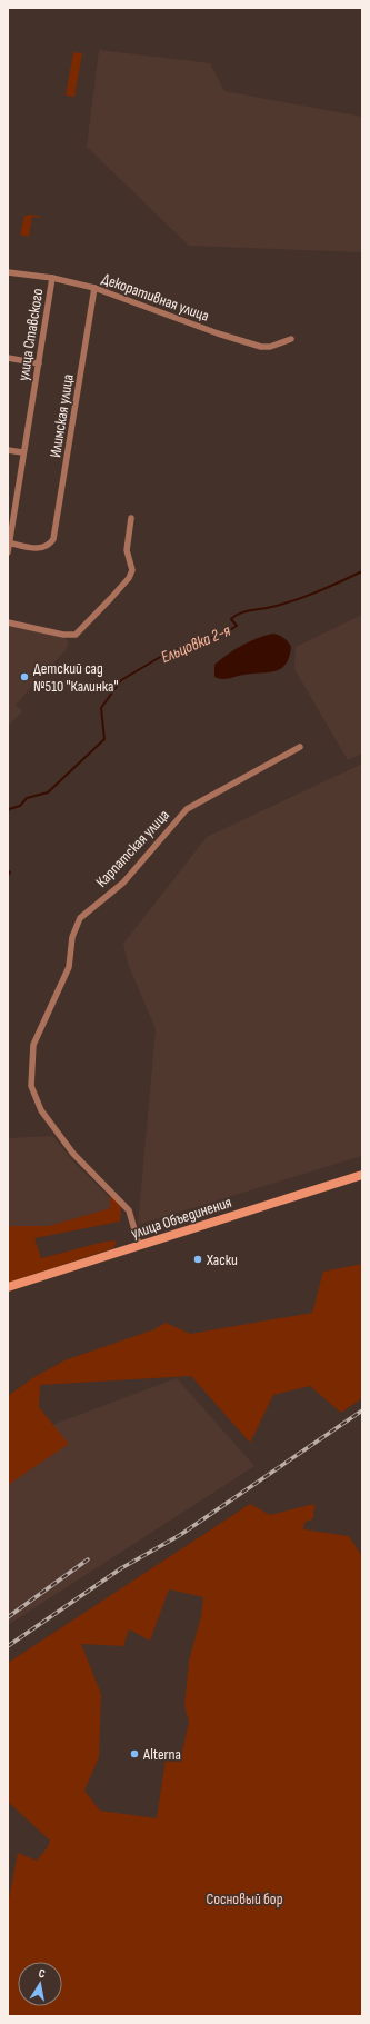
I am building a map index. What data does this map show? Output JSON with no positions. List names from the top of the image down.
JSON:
{
  "streets": {
    "main road": ["улица Объединения"],
    "street": [
      "Декоративная улица",
      "улица Ставского",
      "Илимская улица",
      "Карпатская улица"
    ]
  },
  "crossings": [
    ["Декоративная улица", "улица Ставского"],
    ["Декоративная улица", "Илимская улица"],
    ["улица Ставского", "Илимская улица"],
    ["Карпатская улица", "улица Объединения"]
  ],
  "water": ["Ельцовка 2-я"],
  "parks": ["Сосновый бор"],
  "places": ["Детский сад №510 \"Калинка\"", "Хаски", "Alterna"],
  "north": "top"
}
